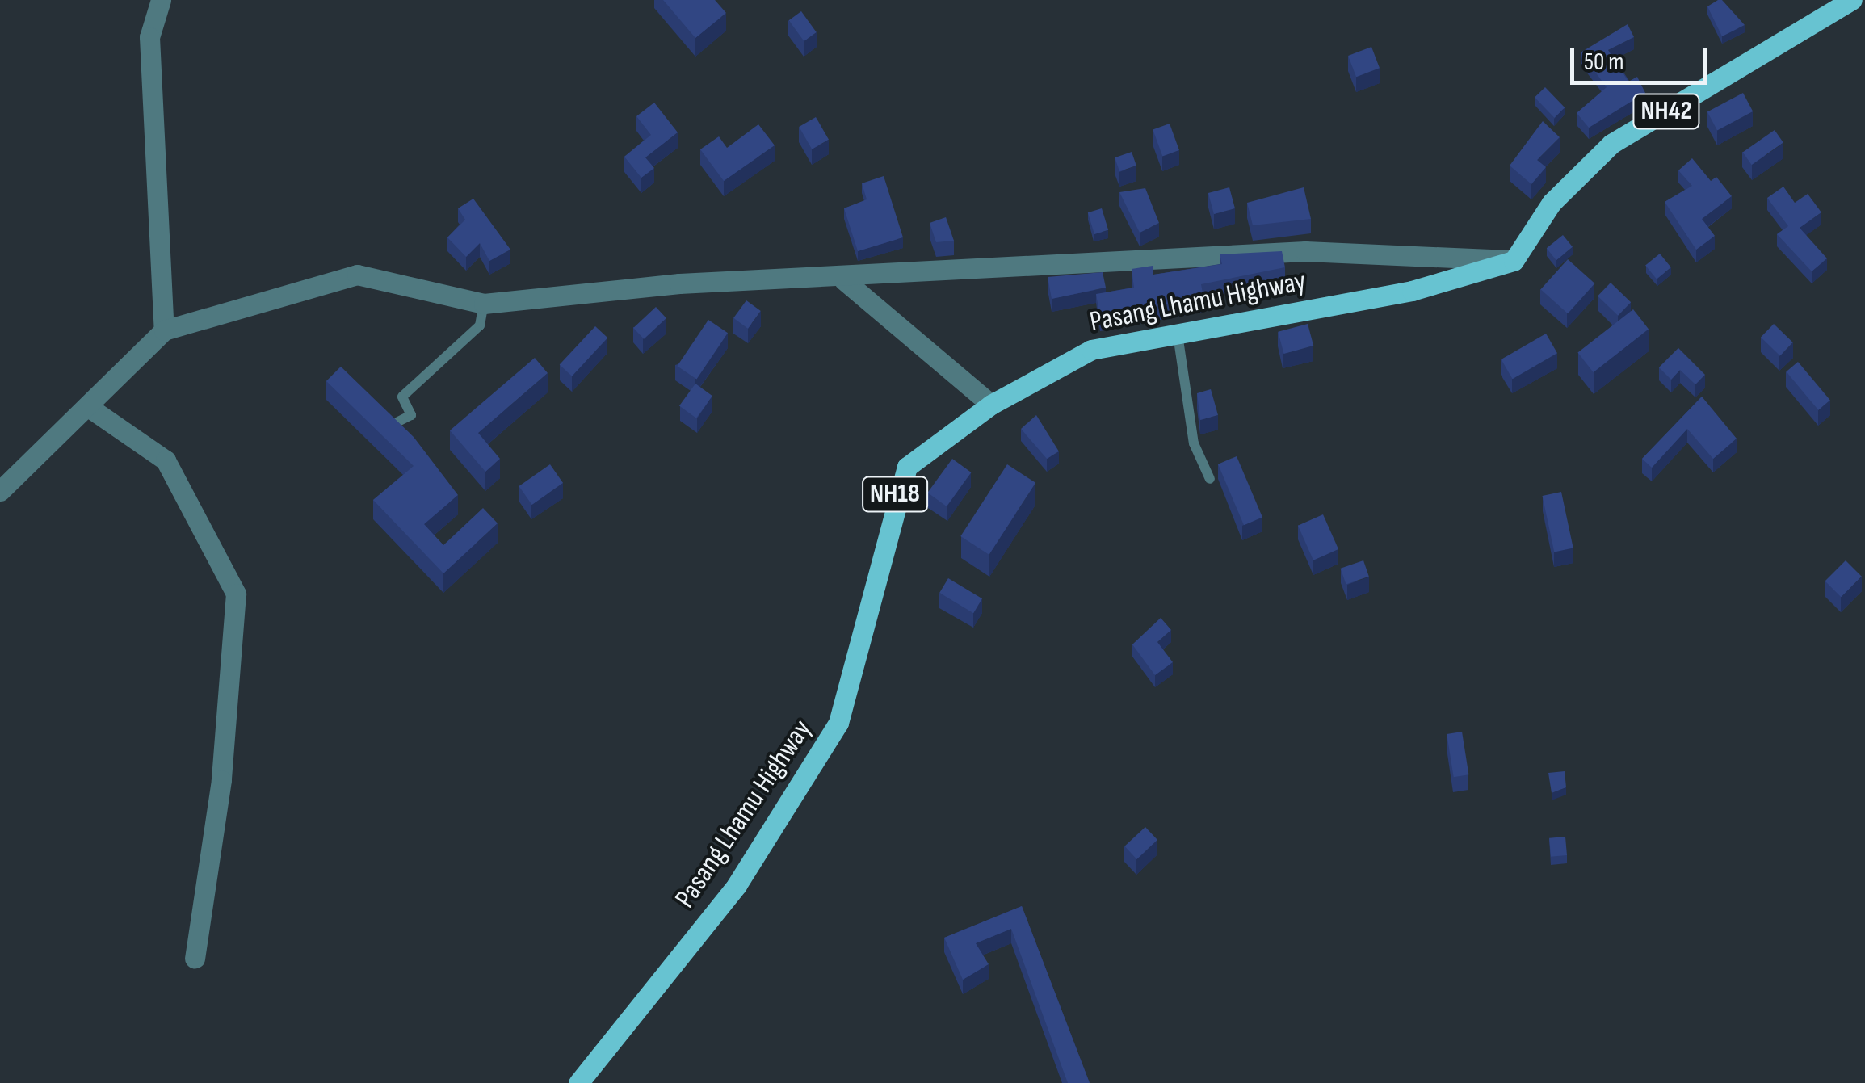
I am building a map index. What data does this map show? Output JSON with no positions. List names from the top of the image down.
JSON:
{
  "streets": {
    "main road": ["NH42", "Pasang Lhamu Highway", "NH18"]
  },
  "crossings": [
    ["NH42", "Pasang Lhamu Highway"]
  ],
  "scale_bar": "50 m"
}
